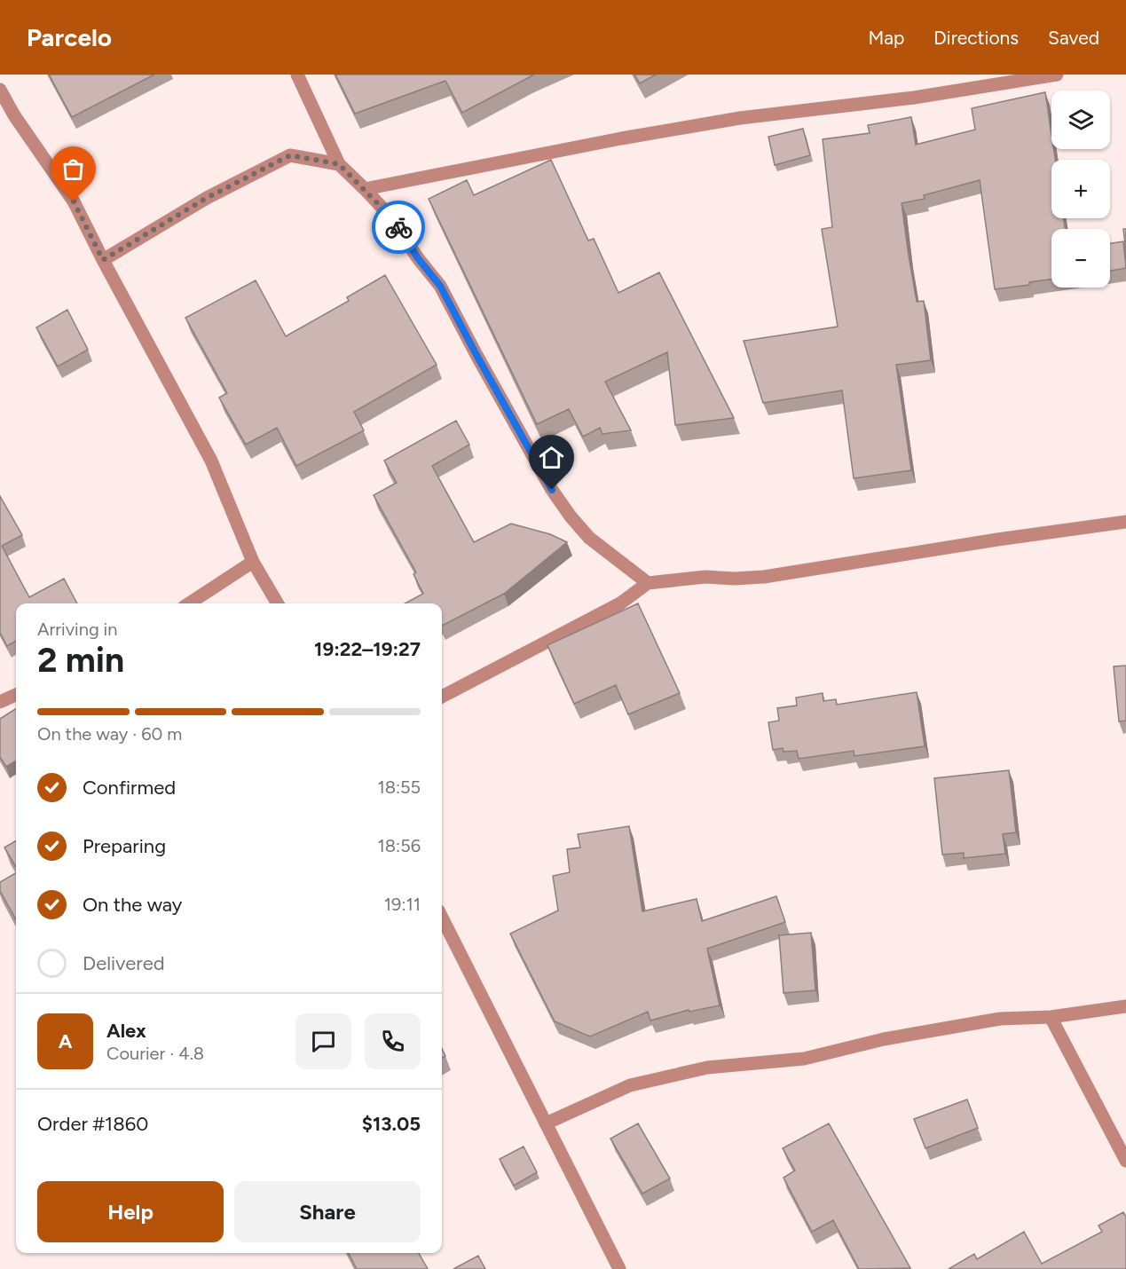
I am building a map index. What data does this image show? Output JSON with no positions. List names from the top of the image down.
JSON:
{
  "page": {
    "header": "Parcelo",
    "nav": ["Map", "Directions", "Saved"],
    "map_buttons": ["+", "−"],
    "heading": ["2 min", "Arriving in", "19:22–19:27"],
    "panel": [
      "Alex",
      "Courier · 4.8",
      "Order #1860",
      "$13.05"
    ],
    "bar": "On the way · 60 m",
    "list": [
      ["Confirmed", "18:55"],
      ["Preparing", "18:56"],
      ["On the way", "19:11"],
      "Delivered"
    ],
    "round": "A",
    "buttons": ["Help", "Share"]
  }
}
